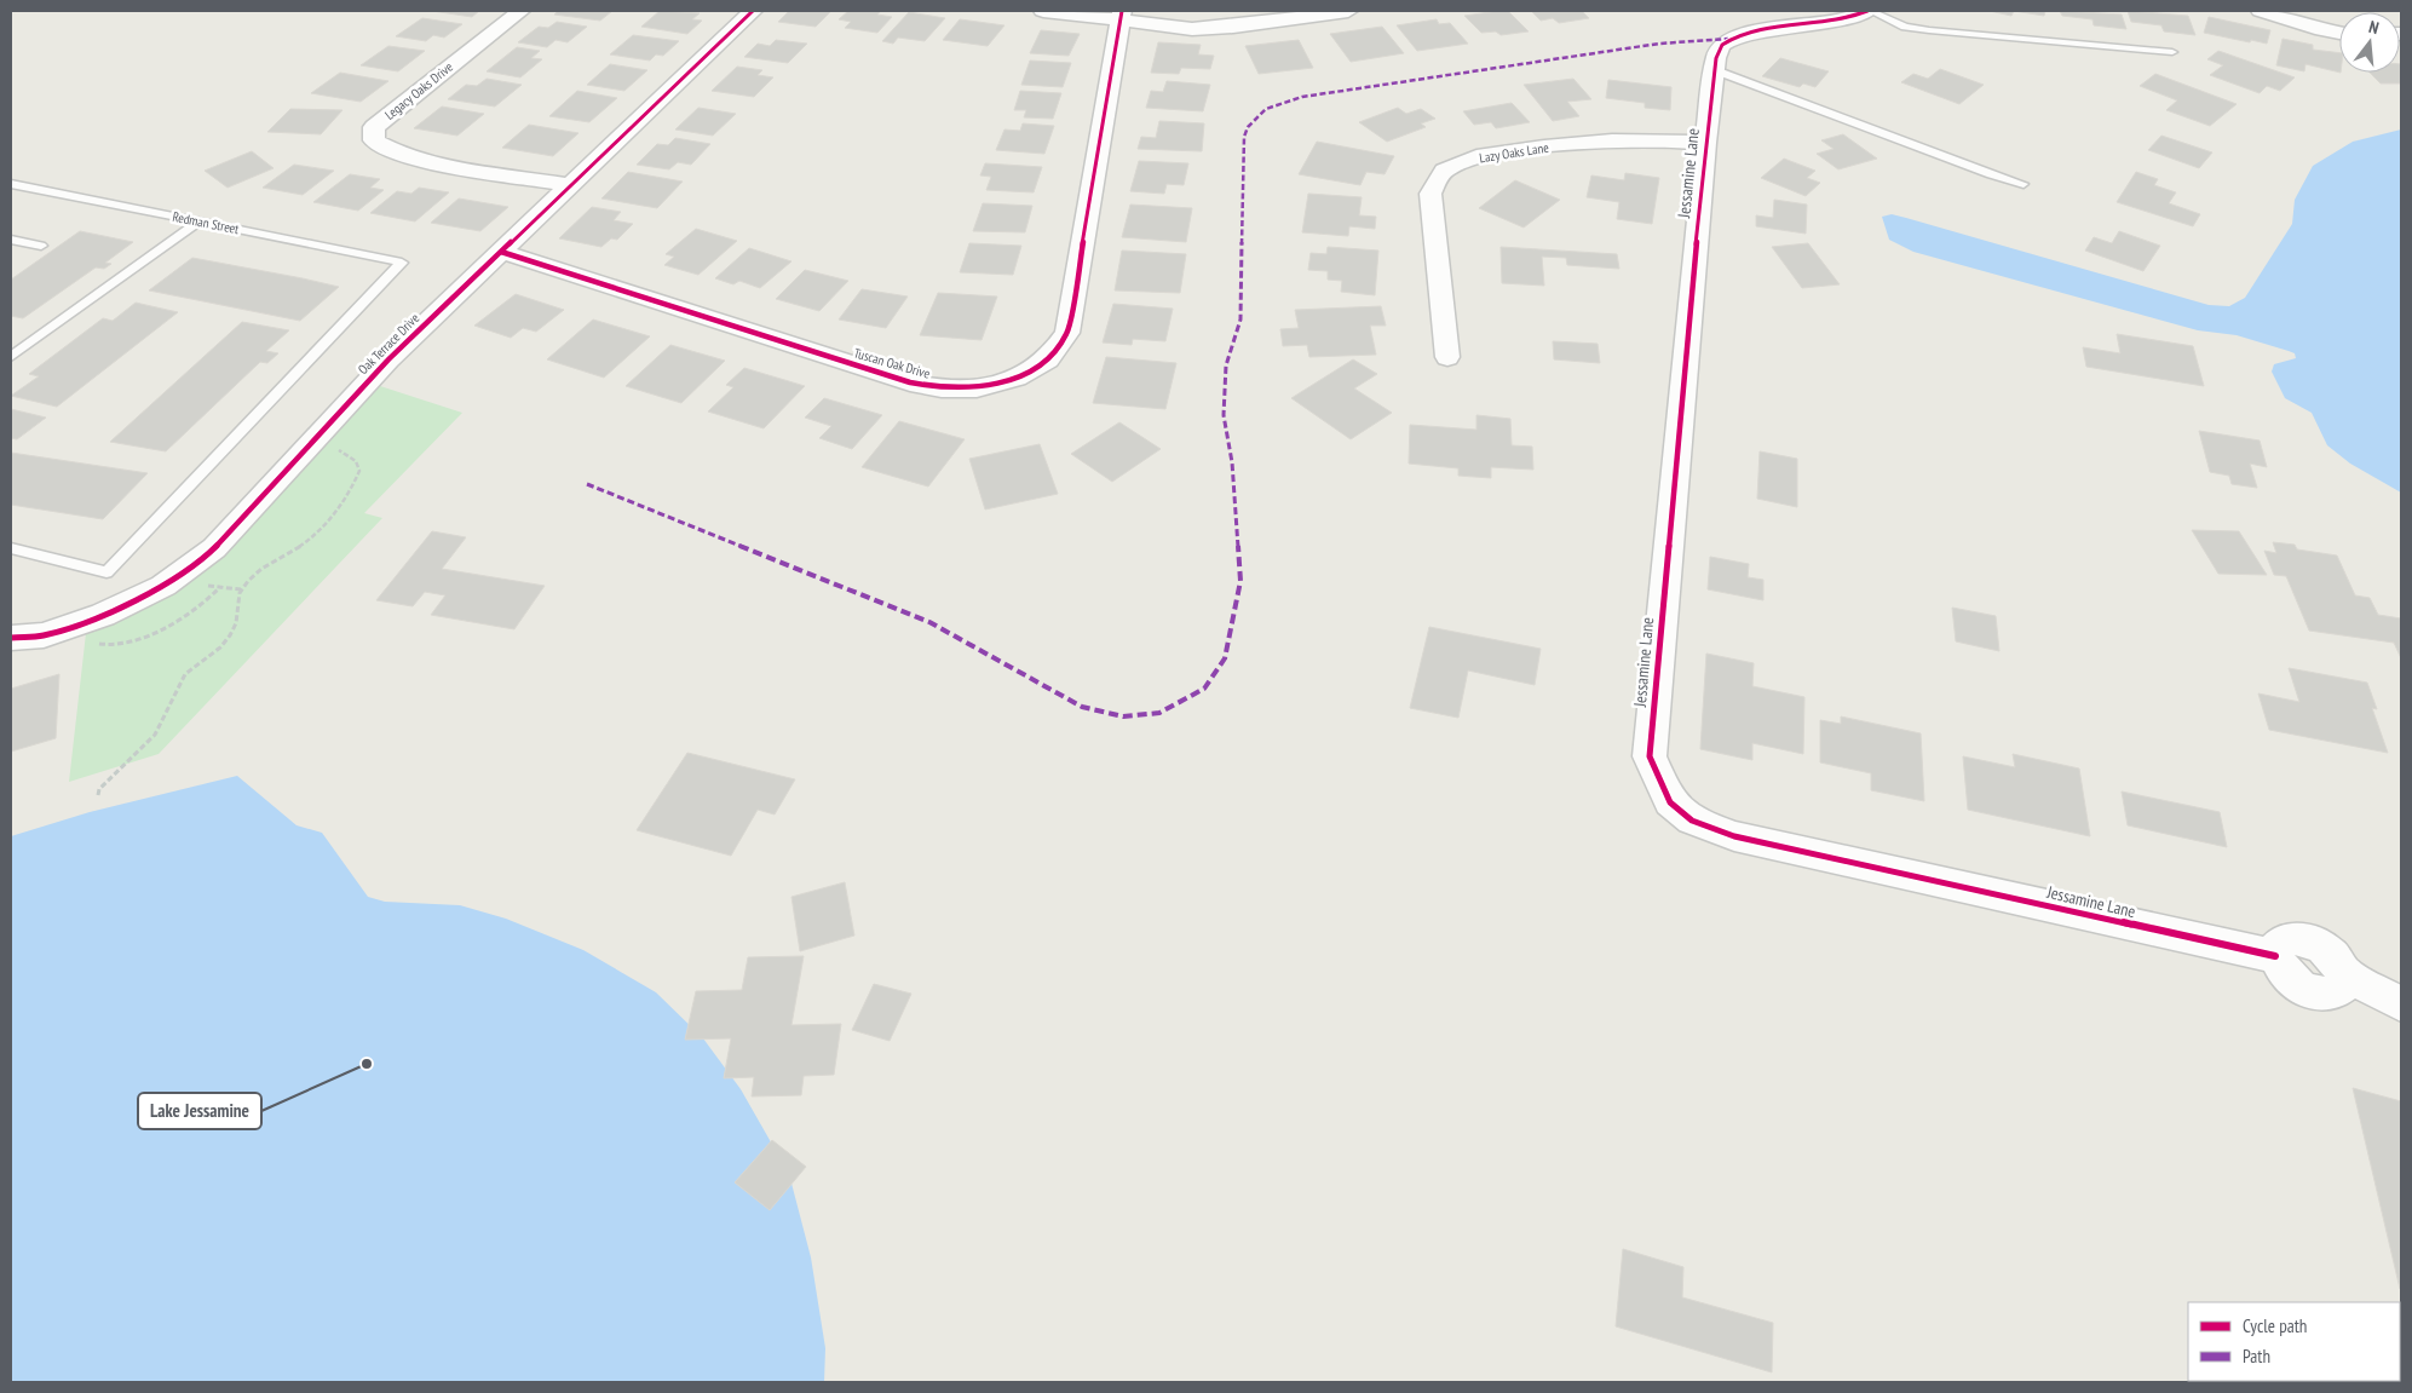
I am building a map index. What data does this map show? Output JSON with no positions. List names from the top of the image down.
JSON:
{
  "streets": {
    "street": [
      "Legacy Oaks Drive",
      "Lazy Oaks Lane",
      "Jessamine Lane",
      "Oak Terrace Drive",
      "Tuscan Oak Drive"
    ],
    "lane": ["Redman Street"]
  },
  "crossings": [
    ["Legacy Oaks Drive", "Oak Terrace Drive"],
    ["Lazy Oaks Lane", "Jessamine Lane"],
    ["Oak Terrace Drive", "Tuscan Oak Drive"]
  ],
  "places": ["Lake Jessamine"],
  "legend": ["Cycle path", "Path"],
  "north": "top"
}
